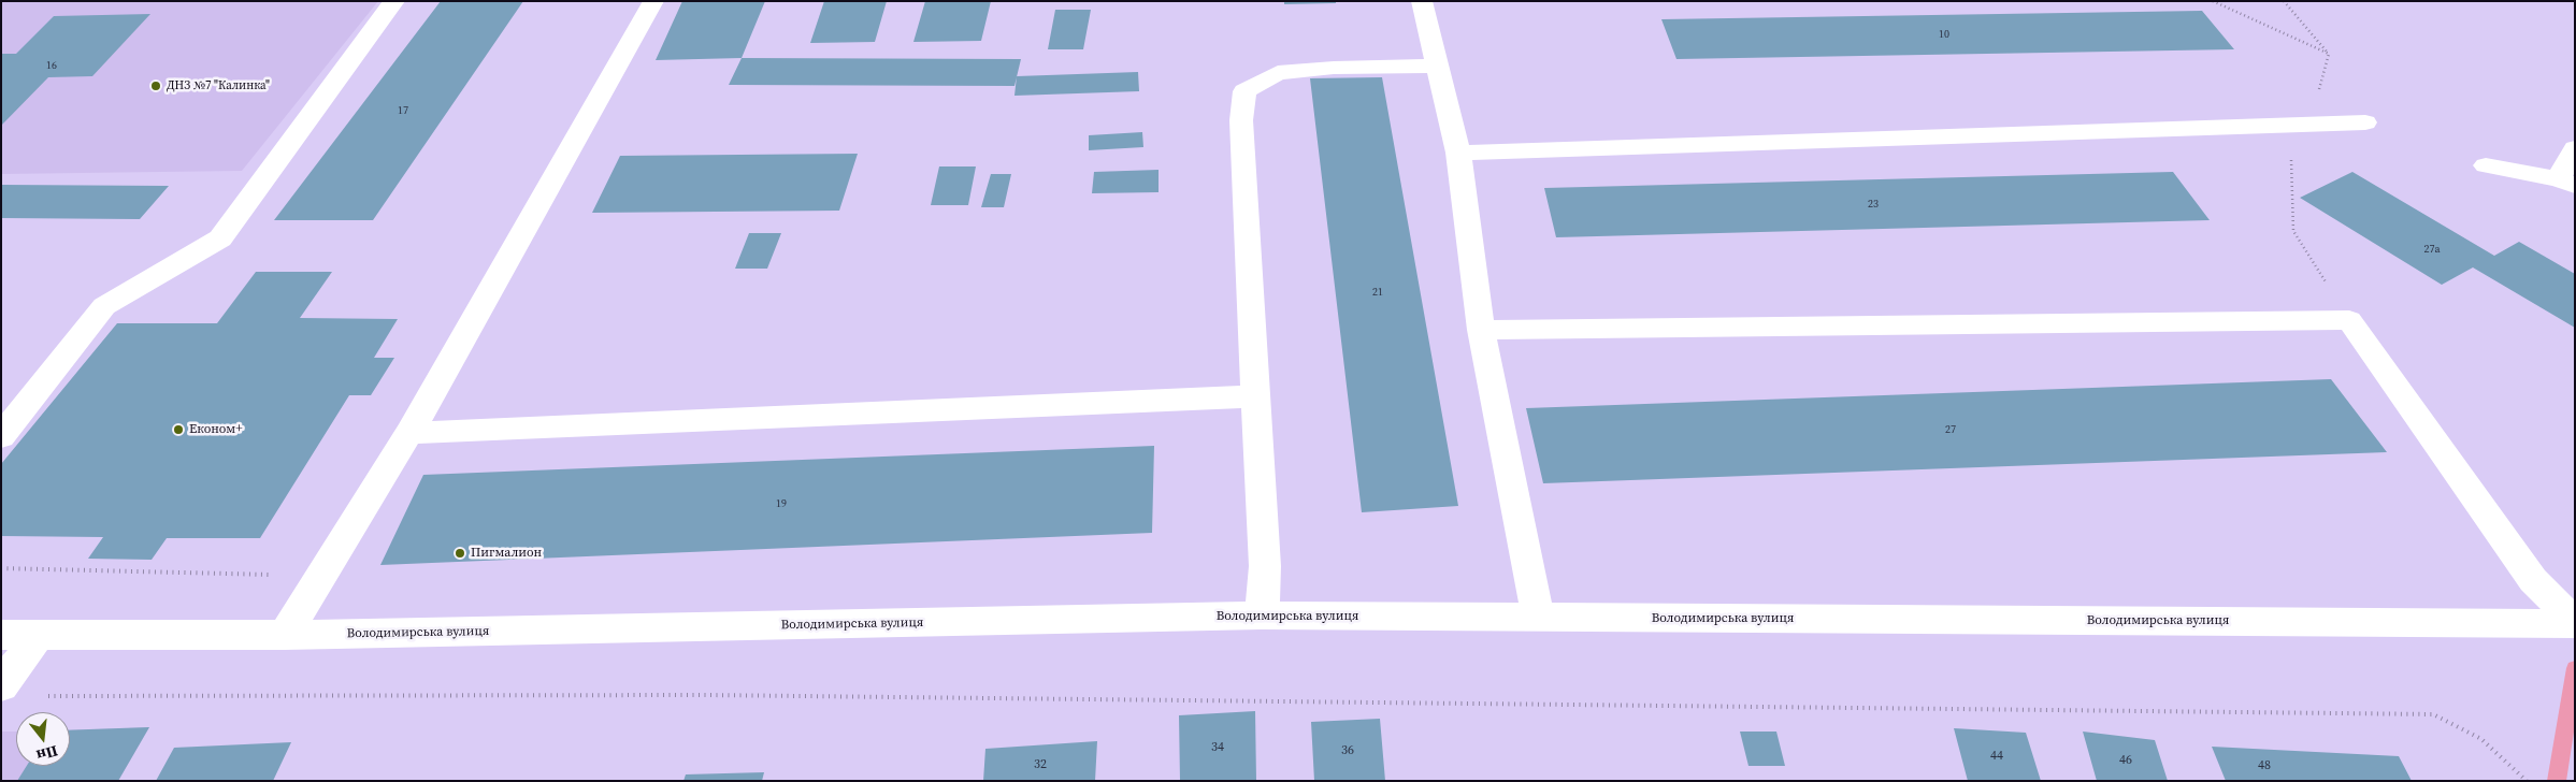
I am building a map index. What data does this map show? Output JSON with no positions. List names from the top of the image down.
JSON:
{
  "streets": {
    "street": ["Володимирська вулиця"]
  },
  "places": ["ДНЗ №7 \"Калинка\"", "Економ+", "Пигмалион"],
  "house_numbers": [
    "10",
    "16",
    "17",
    "23",
    "27а",
    "21",
    "27",
    "19",
    "34",
    "36",
    "44",
    "46",
    "32",
    "48"
  ],
  "north": "bottom"
}
